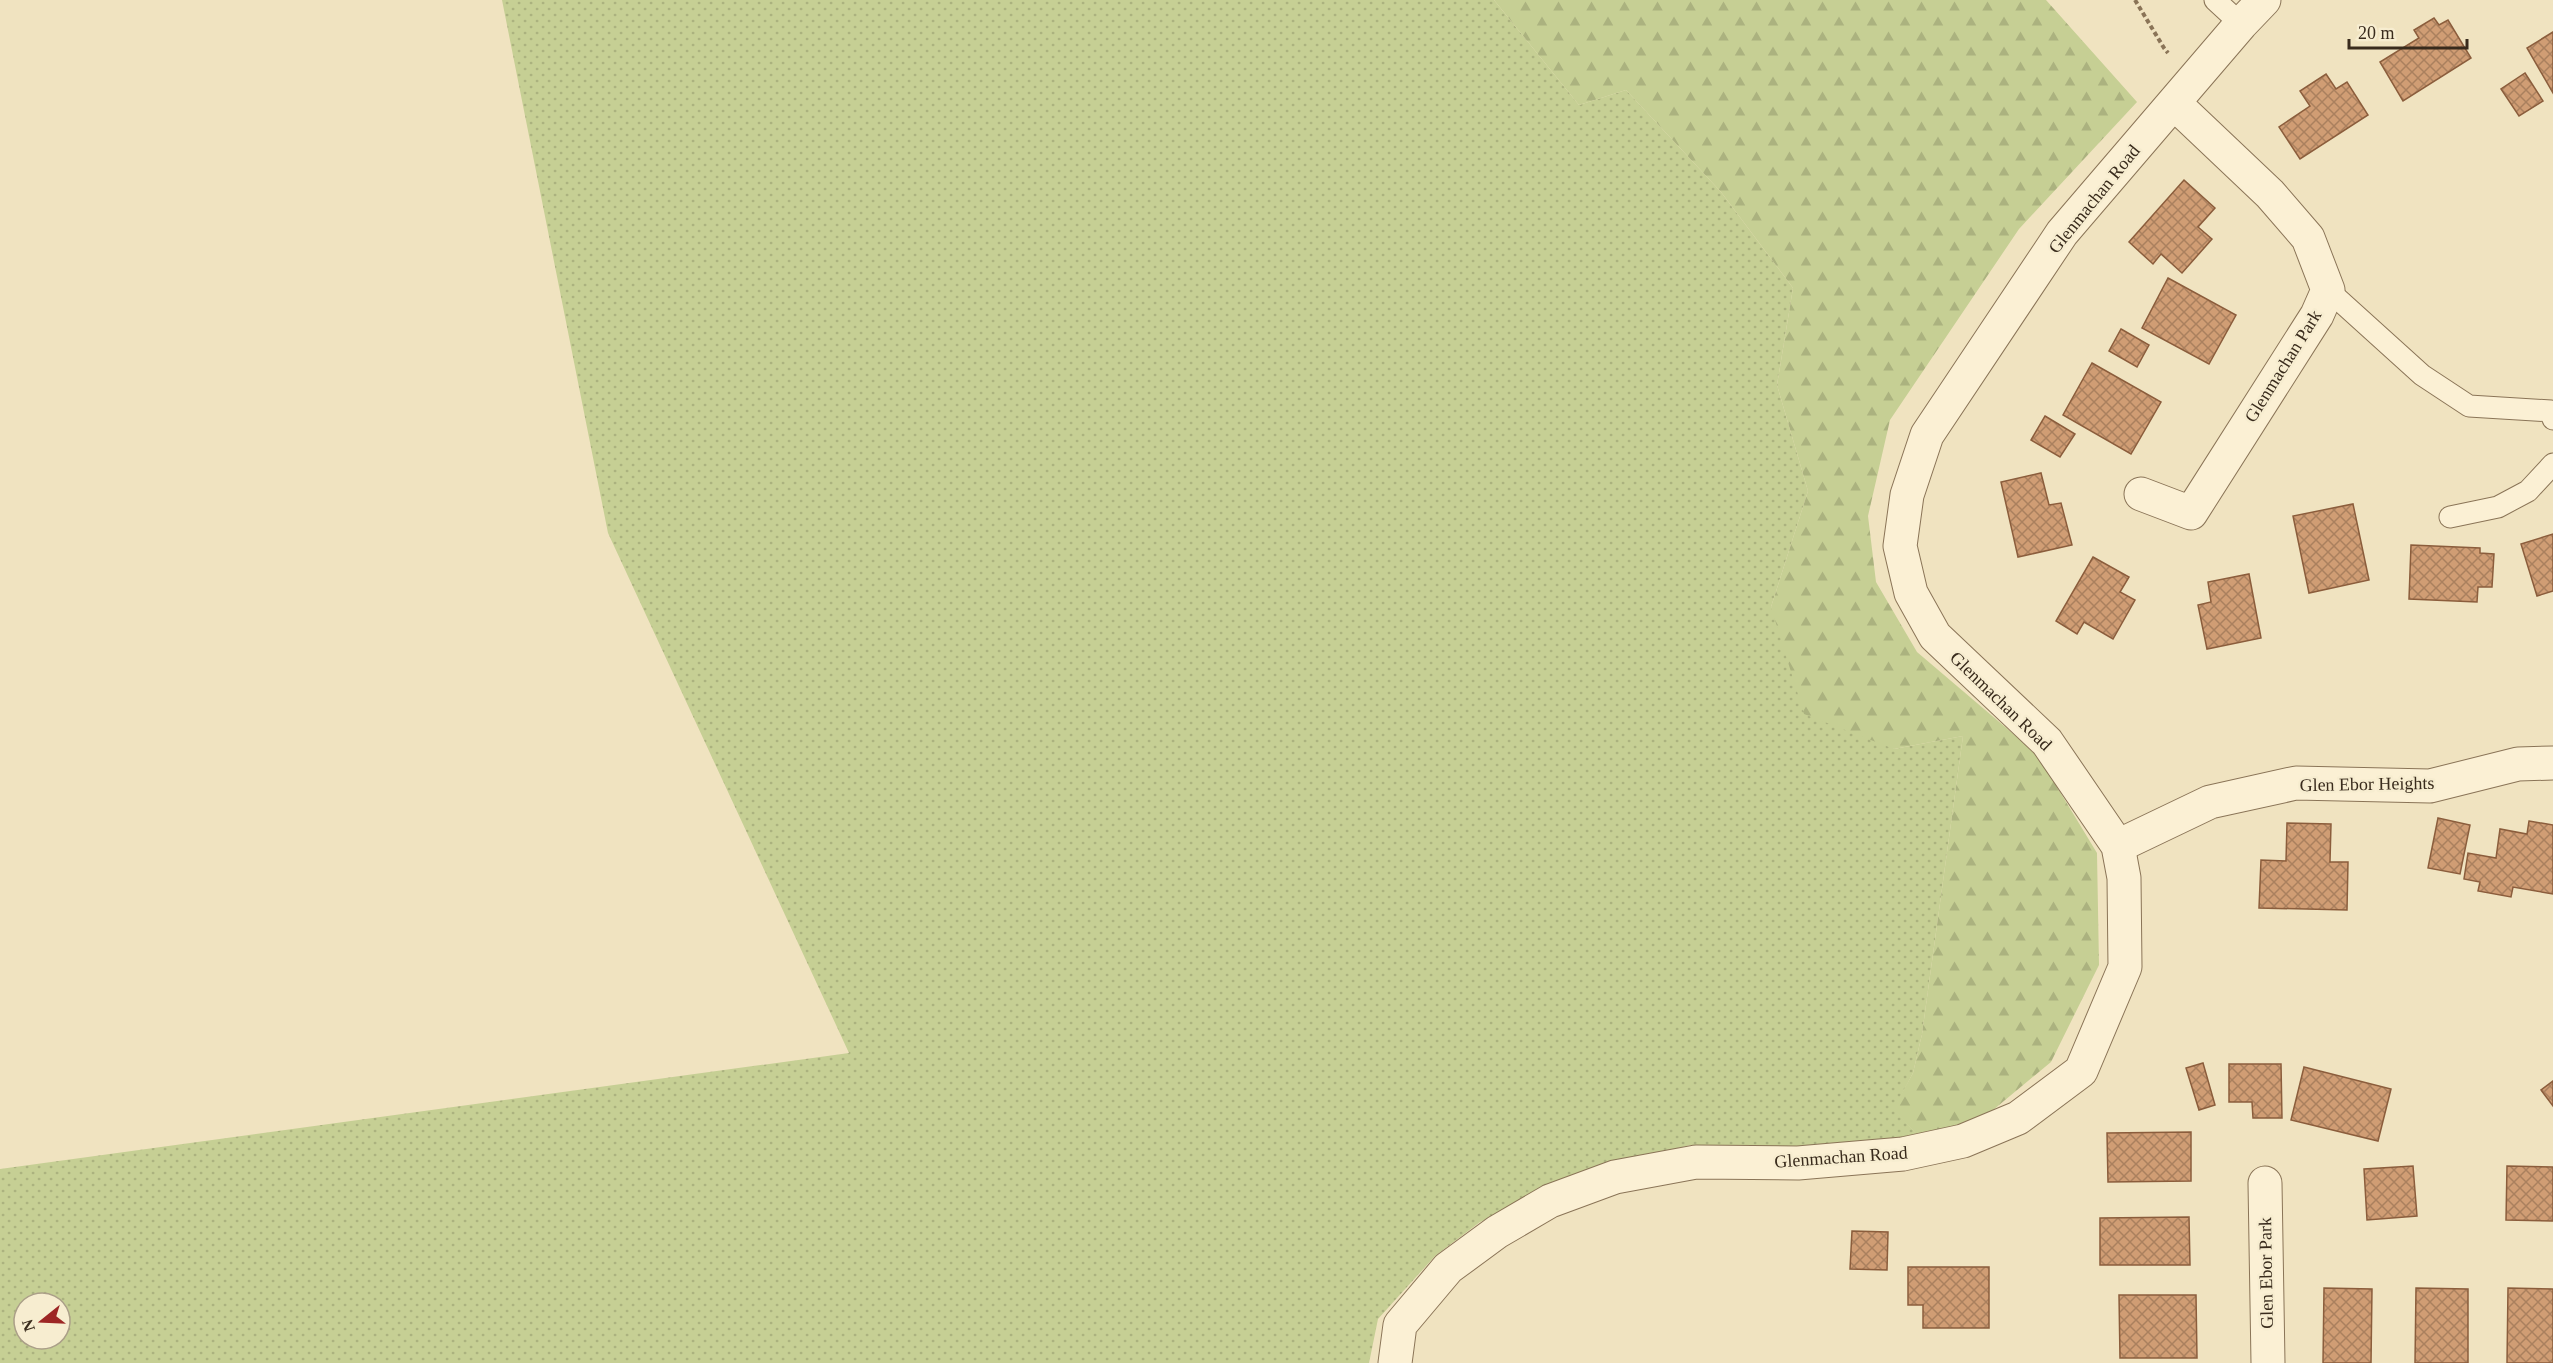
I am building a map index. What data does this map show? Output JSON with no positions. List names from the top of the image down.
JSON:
{
  "streets": {
    "street": [
      "Glenmachan Road",
      "Glenmachan Park",
      "Glen Ebor Heights",
      "Glen Ebor Park"
    ]
  },
  "crossings": [
    ["Glenmachan Road", "Glenmachan Park"],
    ["Glenmachan Road", "Glen Ebor Heights"]
  ],
  "scale_bar": "20 m",
  "north": "left"
}
